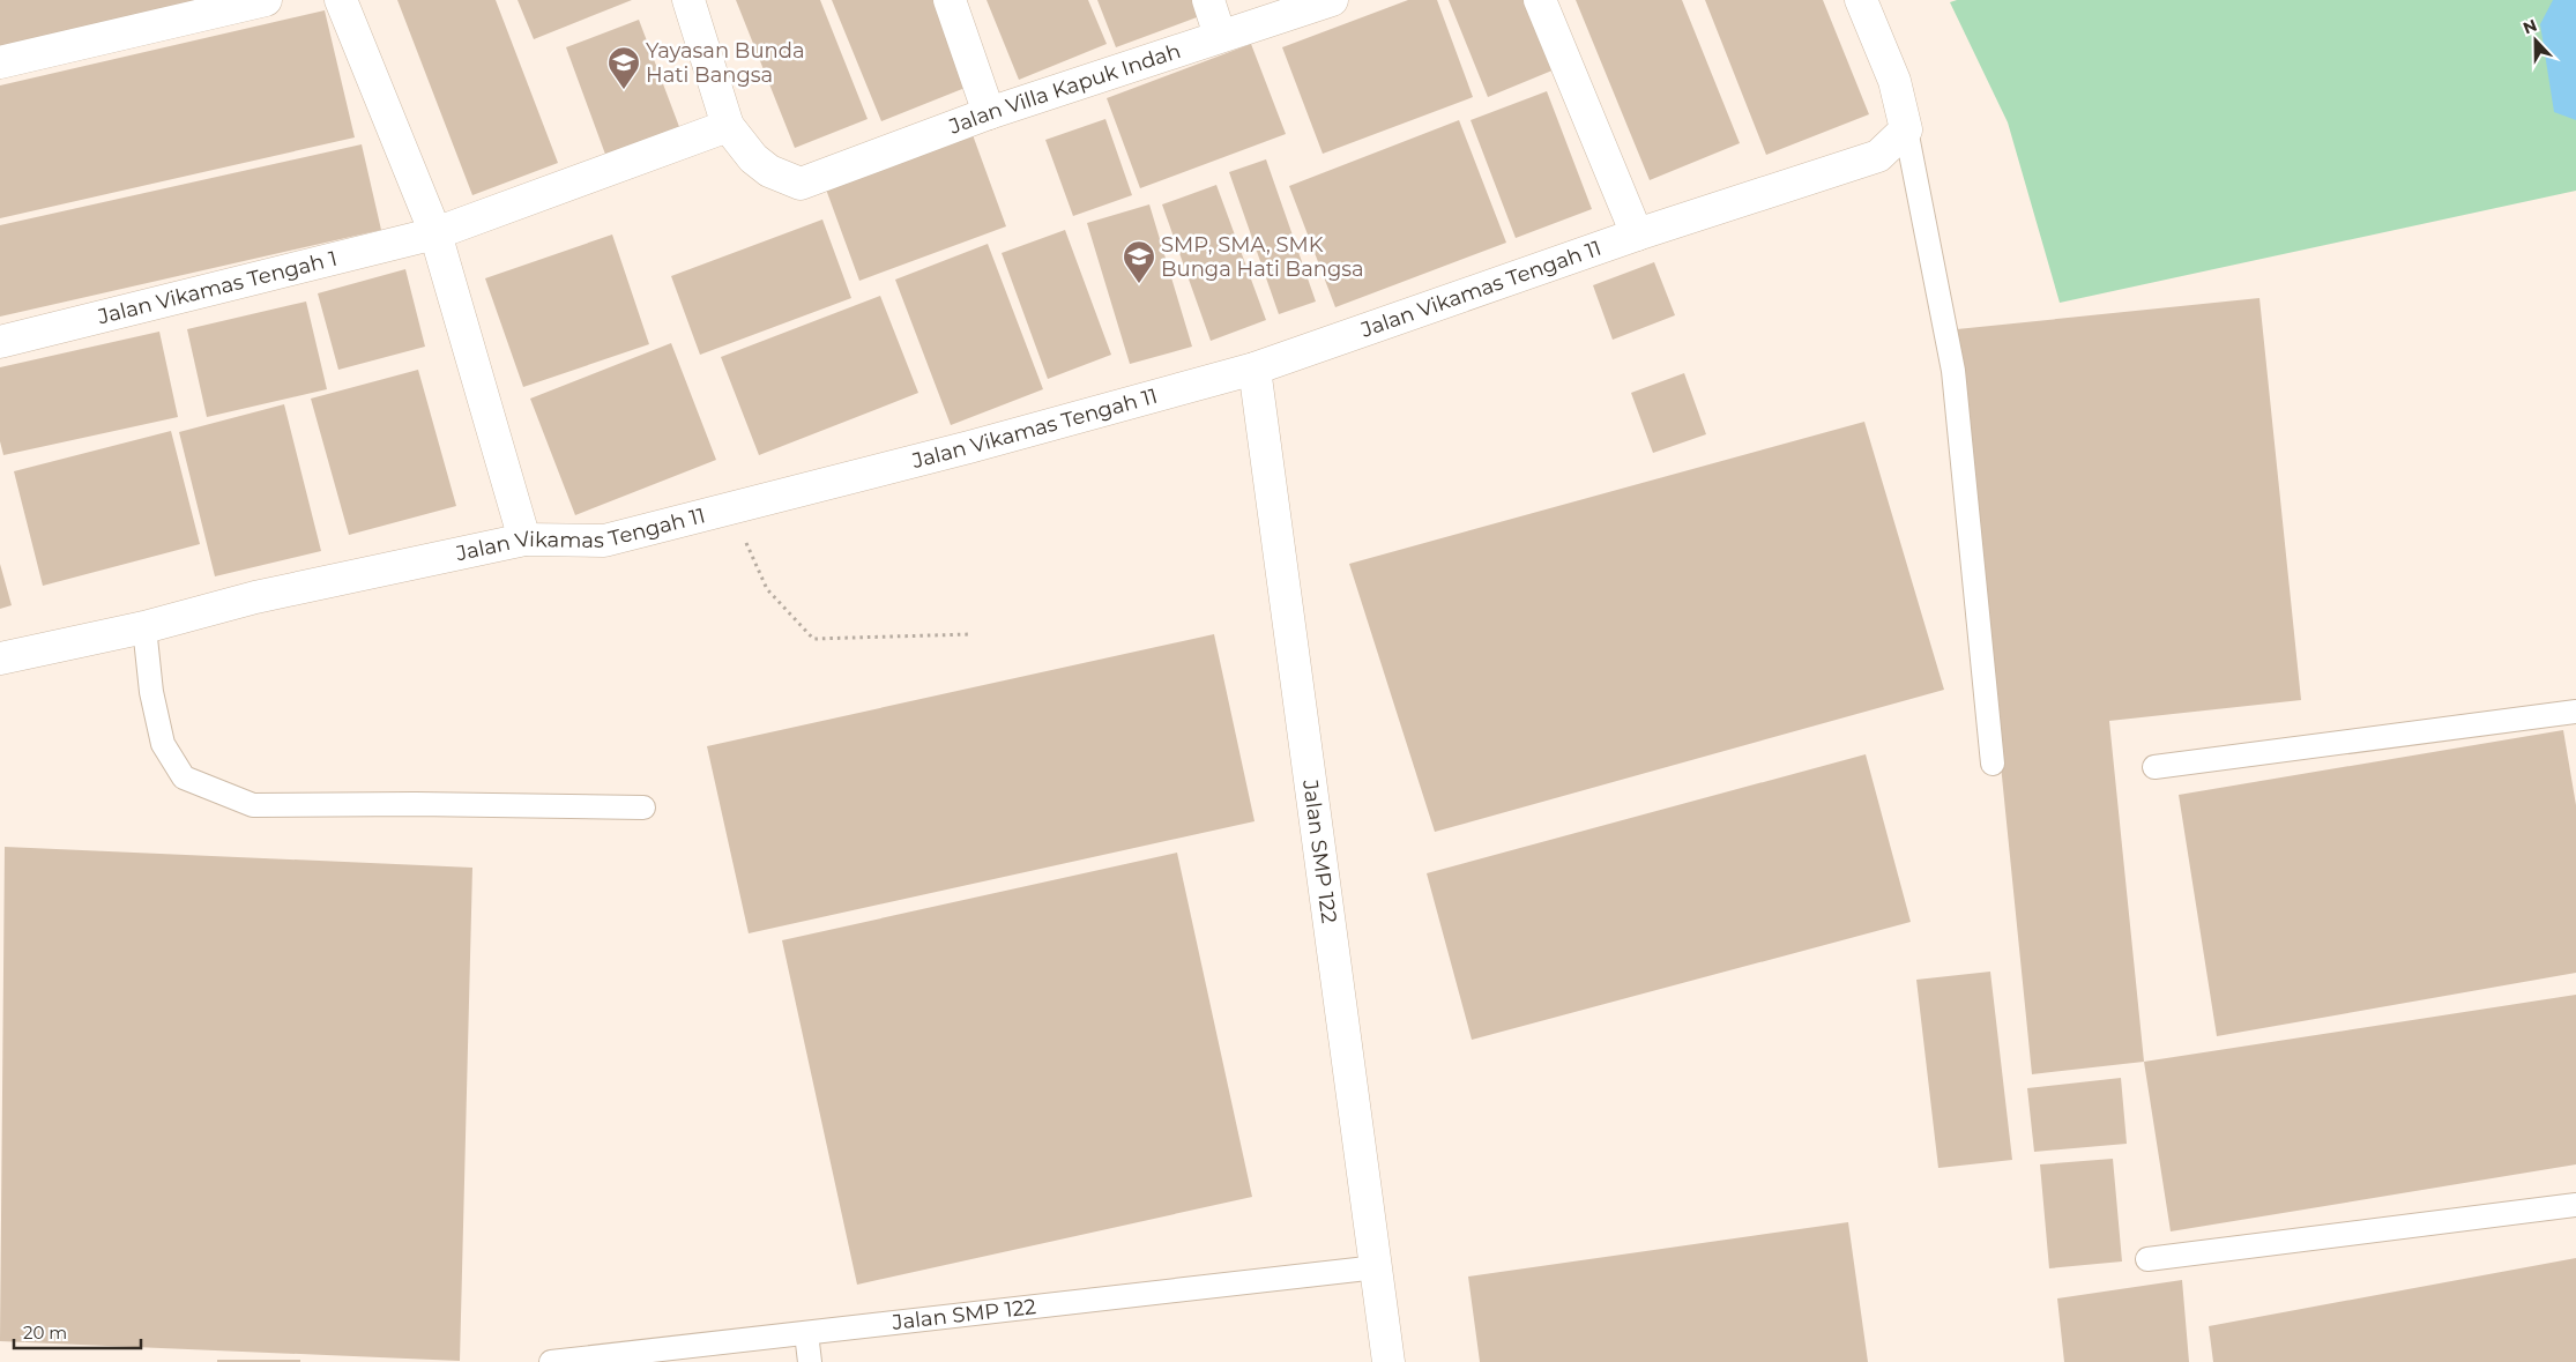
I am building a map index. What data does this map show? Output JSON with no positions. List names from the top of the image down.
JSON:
{
  "streets": {
    "street": [
      "Jalan Villa Kapuk Indah",
      "Jalan Vikamas Tengah 1",
      "Jalan Vikamas Tengah 11",
      "Jalan SMP 122"
    ]
  },
  "crossings": [
    ["Jalan Villa Kapuk Indah", "Jalan Vikamas Tengah 1"],
    ["Jalan Vikamas Tengah 11", "Jalan SMP 122"]
  ],
  "places": {
    "school or university": ["Yayasan Bunda Hati Bangsa", "SMP, SMA, SMK Bunga Hati Bangsa"]
  },
  "scale_bar": "20 m",
  "north": "top"
}
